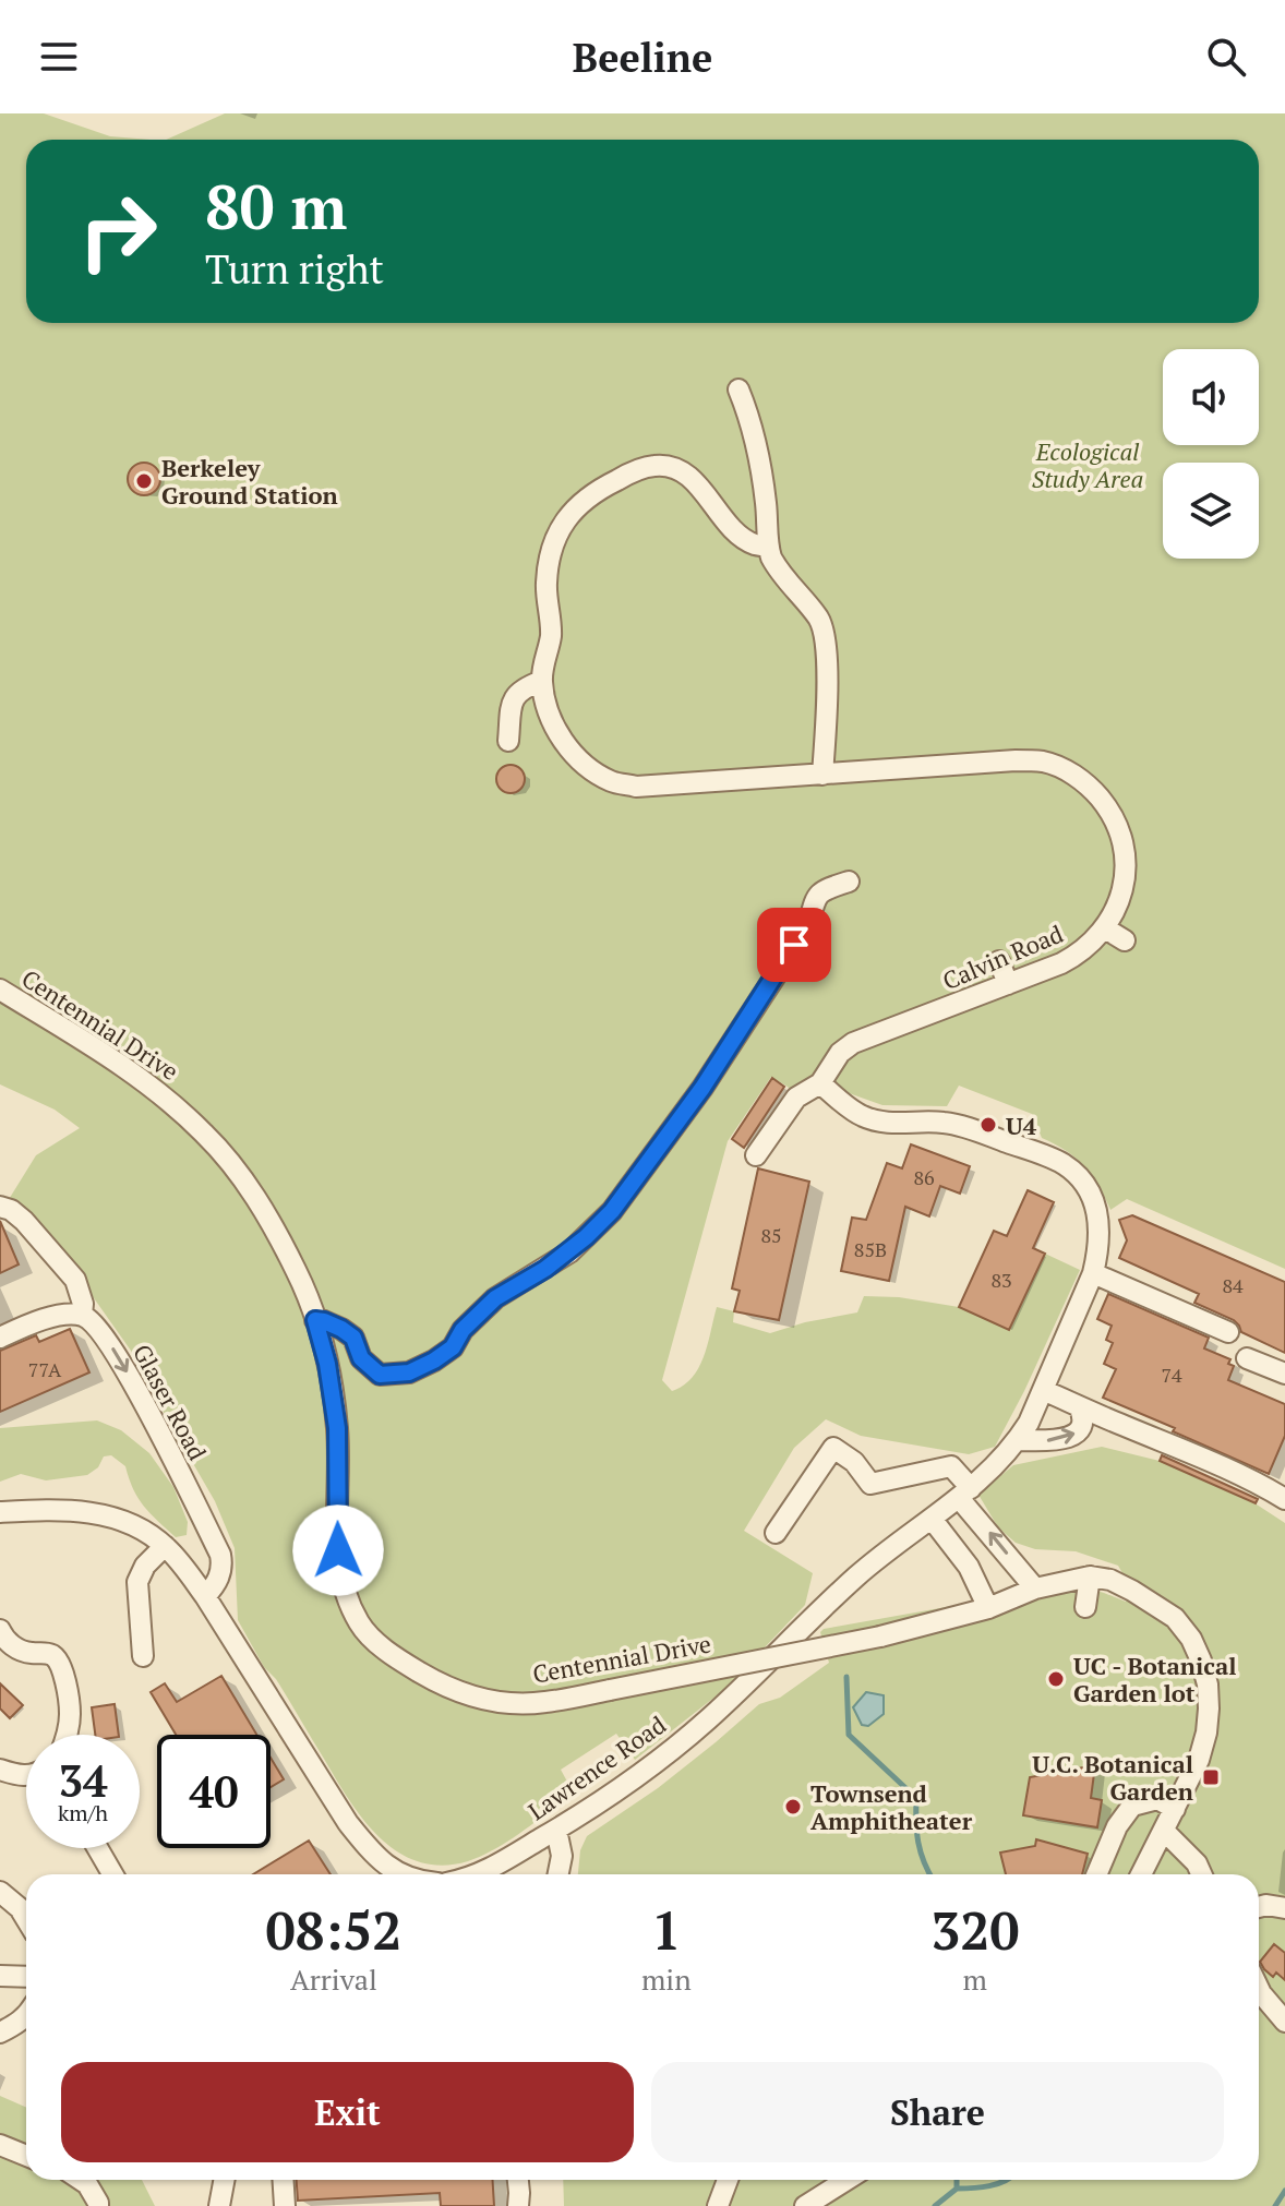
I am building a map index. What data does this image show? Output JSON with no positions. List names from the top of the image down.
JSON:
{
  "streets": {
    "street": [
      "Calvin Road",
      "Centennial Drive",
      "Glaser Road",
      "Lawrence Road"
    ]
  },
  "one_way": ["Glaser Road"],
  "parks": ["Ecological Study Area"],
  "places": {
    "other": [
      "Berkeley Ground Station",
      "U4",
      "UC - Botanical Garden lot",
      "Townsend Amphitheater"
    ],
    "transit": ["U.C. Botanical Garden"]
  },
  "house_numbers": [
    "86",
    "85",
    "85B",
    "83",
    "84",
    "77A",
    "74"
  ],
  "page": {
    "header": "Beeline",
    "turn": ["80 m", "Turn right"],
    "speed": "34 km/h",
    "limit": "40",
    "eta": [
      "08:52",
      "Arrival",
      "1",
      "min",
      "320",
      "m"
    ],
    "buttons": ["Exit", "Share"]
  }
}
